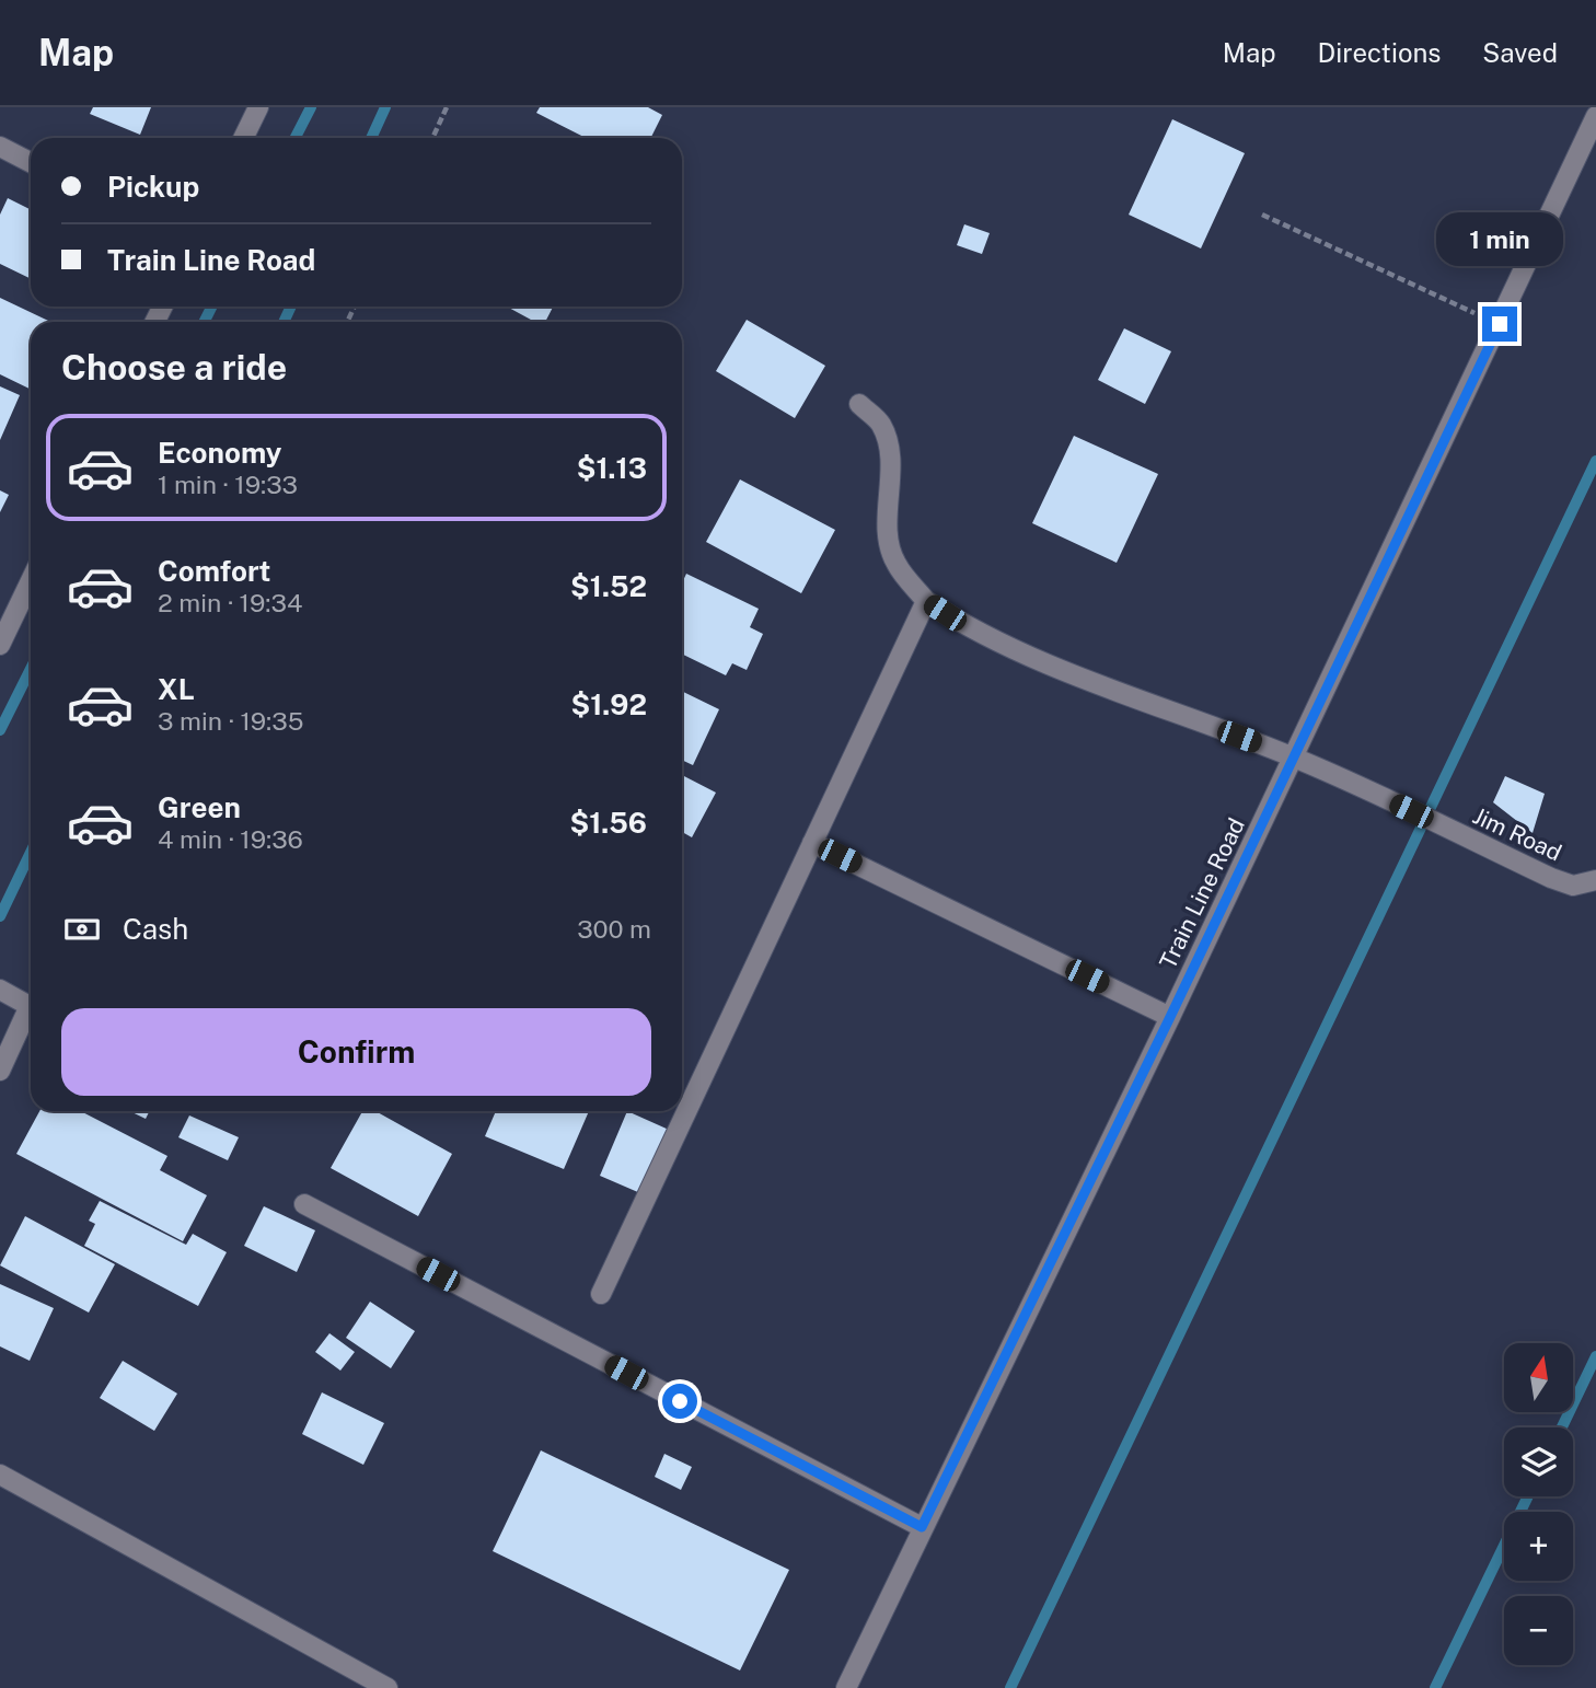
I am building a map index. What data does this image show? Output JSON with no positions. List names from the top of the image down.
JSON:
{
  "streets": {
    "street": ["Jim Road", "Train Line Road"]
  },
  "crossings": [
    ["Jim Road", "Train Line Road"]
  ],
  "north": "top",
  "page": {
    "header": "Map",
    "nav": ["Map", "Directions", "Saved"],
    "banner": ["Pickup", "Train Line Road"],
    "bubble": "1 min",
    "heading": "Choose a ride",
    "list": [
      {
        "name": "Economy",
        "note": "1 min · 19:33",
        "value": "$1.13"
      },
      {
        "name": "Comfort",
        "note": "2 min · 19:34",
        "value": "$1.52"
      },
      {
        "name": "XL",
        "note": "3 min · 19:35",
        "value": "$1.92"
      },
      {
        "name": "Green",
        "note": "4 min · 19:36",
        "value": "$1.56"
      }
    ],
    "pay": ["Cash", "300 m"],
    "buttons": "Confirm",
    "map_buttons": ["+", "−"]
  }
}
